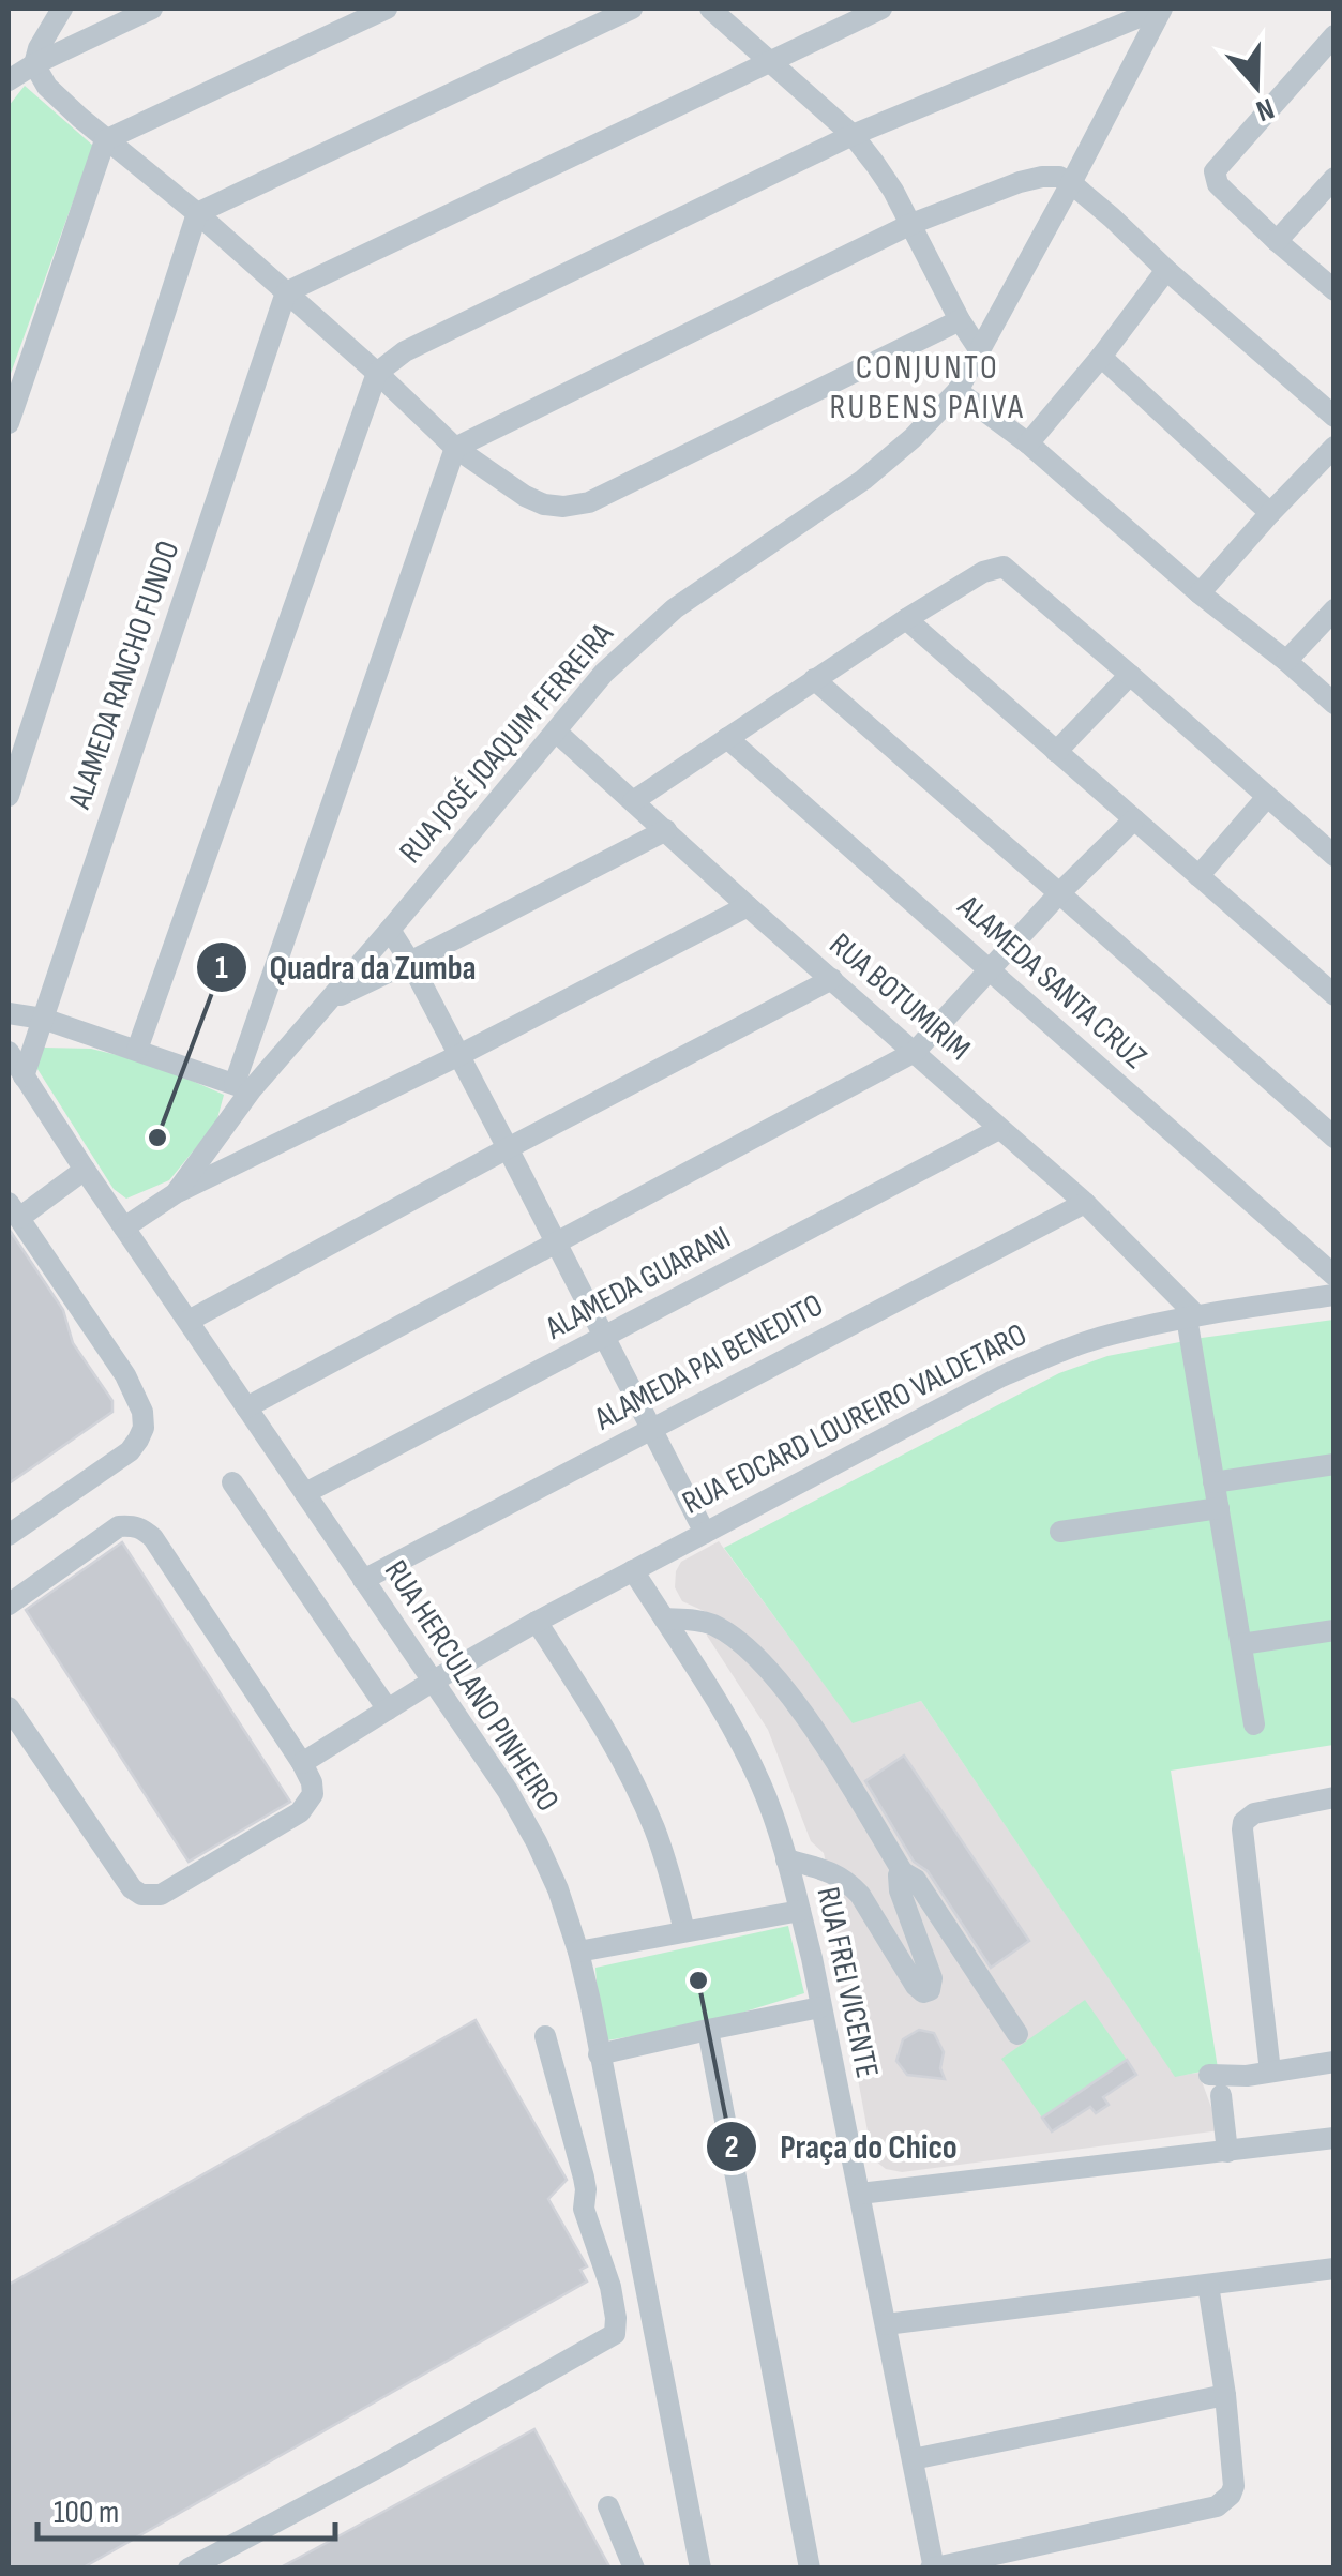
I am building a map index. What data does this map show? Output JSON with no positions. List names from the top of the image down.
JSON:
{
  "streets": {
    "street": [
      "ALAMEDA RANCHO FUNDO",
      "RUA JOSÉ JOAQUIM FERREIRA",
      "ALAMEDA SANTA CRUZ",
      "RUA BOTUMIRIM",
      "ALAMEDA GUARANI",
      "ALAMEDA PAI BENEDITO",
      "RUA EDCARD LOUREIRO VALDETARO",
      "RUA HERCULANO PINHEIRO",
      "RUA FREI VICENTE"
    ]
  },
  "crossings": [
    ["ALAMEDA RANCHO FUNDO", "RUA HERCULANO PINHEIRO"],
    ["RUA JOSÉ JOAQUIM FERREIRA", "RUA BOTUMIRIM"],
    ["RUA JOSÉ JOAQUIM FERREIRA", "RUA HERCULANO PINHEIRO"],
    ["RUA BOTUMIRIM", "ALAMEDA GUARANI"],
    ["RUA BOTUMIRIM", "ALAMEDA PAI BENEDITO"],
    ["RUA BOTUMIRIM", "RUA EDCARD LOUREIRO VALDETARO"],
    ["ALAMEDA GUARANI", "RUA HERCULANO PINHEIRO"],
    ["ALAMEDA PAI BENEDITO", "RUA HERCULANO PINHEIRO"],
    ["RUA EDCARD LOUREIRO VALDETARO", "RUA HERCULANO PINHEIRO"],
    ["RUA EDCARD LOUREIRO VALDETARO", "RUA FREI VICENTE"]
  ],
  "districts": ["CONJUNTO RUBENS PAIVA"],
  "places": ["Quadra da Zumba", "Praça do Chico"],
  "scale_bar": "100 m",
  "north": "bottom"
}
